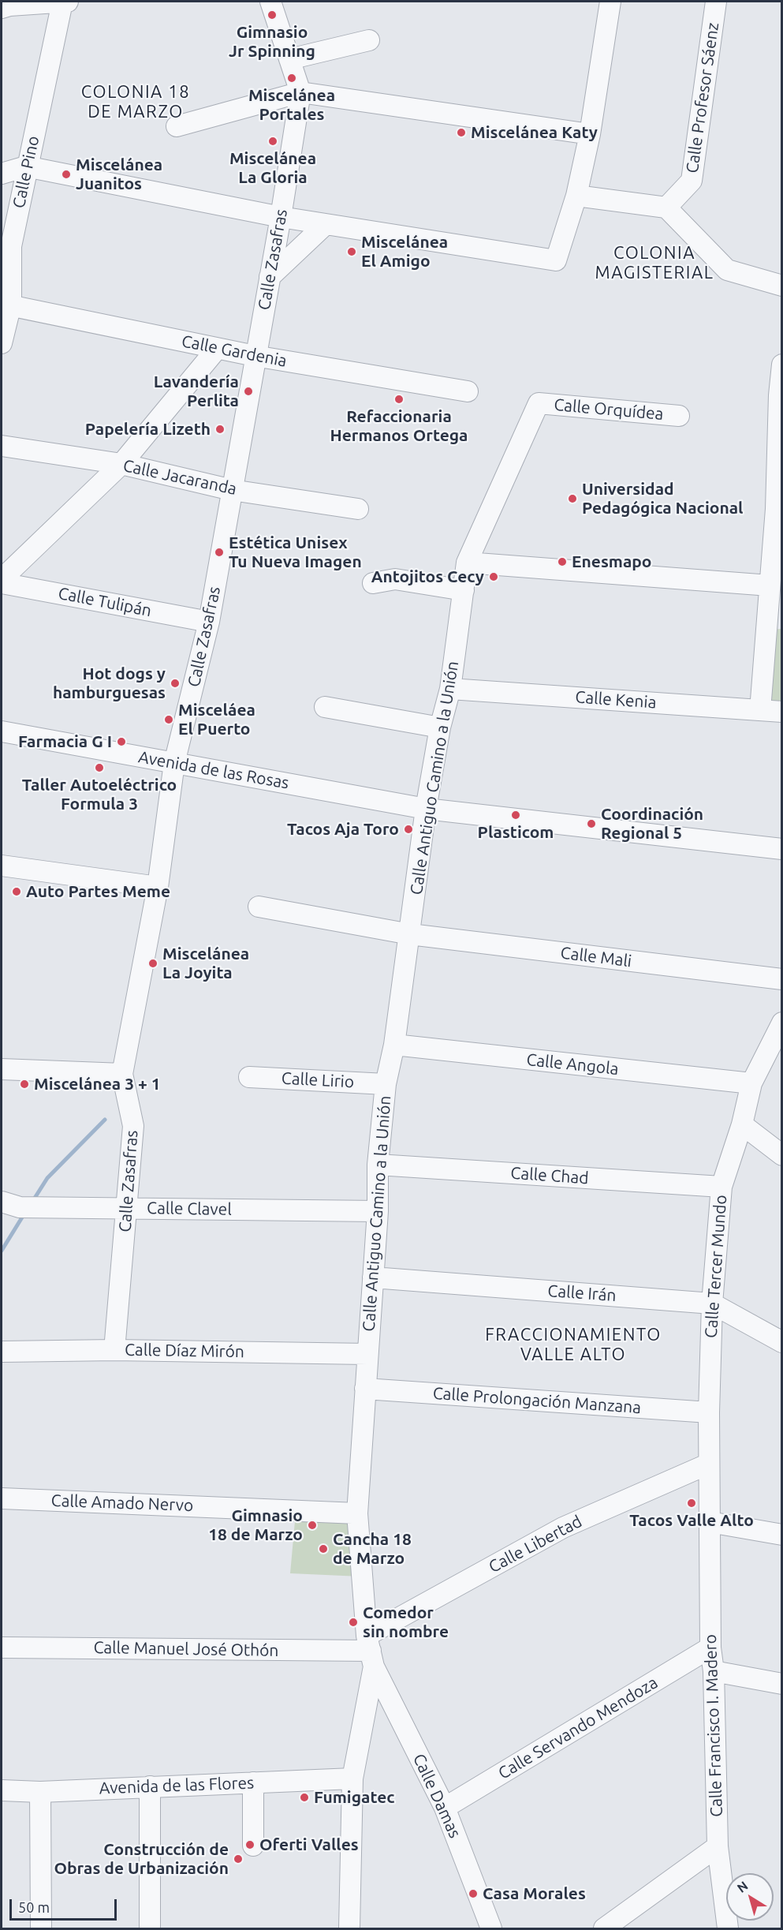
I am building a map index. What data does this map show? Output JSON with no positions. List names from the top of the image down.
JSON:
{
  "streets": {
    "street": [
      "Calle Profesor Sáenz",
      "Calle Pino",
      "Calle Zasafras",
      "Calle Gardenia",
      "Calle Orquídea",
      "Calle Jacaranda",
      "Calle Tulipán",
      "Calle Kenia",
      "Avenida de las Rosas",
      "Calle Antiguo Camino a la Unión",
      "Calle Mali",
      "Calle Angola",
      "Calle Lirio",
      "Calle Chad",
      "Calle Clavel",
      "Calle Tercer Mundo",
      "Calle Irán",
      "Calle Díaz Mirón",
      "Calle Prolongación Manzana",
      "Calle Amado Nervo",
      "Calle Libertad",
      "Calle Manuel José Othón",
      "Calle Francisco I. Madero",
      "Calle Servando Mendoza",
      "Avenida de las Flores",
      "Calle Damas"
    ]
  },
  "crossings": [
    ["Calle Pino", "Calle Gardenia"],
    ["Calle Zasafras", "Calle Gardenia"],
    ["Calle Zasafras", "Calle Jacaranda"],
    ["Calle Zasafras", "Calle Tulipán"],
    ["Calle Zasafras", "Avenida de las Rosas"],
    ["Calle Zasafras", "Calle Clavel"],
    ["Calle Zasafras", "Calle Díaz Mirón"],
    ["Calle Orquídea", "Calle Antiguo Camino a la Unión"],
    ["Calle Kenia", "Calle Antiguo Camino a la Unión"],
    ["Avenida de las Rosas", "Calle Antiguo Camino a la Unión"],
    ["Calle Antiguo Camino a la Unión", "Calle Mali"],
    ["Calle Antiguo Camino a la Unión", "Calle Angola"],
    ["Calle Antiguo Camino a la Unión", "Calle Lirio"],
    ["Calle Antiguo Camino a la Unión", "Calle Chad"],
    ["Calle Antiguo Camino a la Unión", "Calle Clavel"],
    ["Calle Antiguo Camino a la Unión", "Calle Irán"],
    ["Calle Antiguo Camino a la Unión", "Calle Díaz Mirón"],
    ["Calle Antiguo Camino a la Unión", "Calle Prolongación Manzana"],
    ["Calle Antiguo Camino a la Unión", "Calle Amado Nervo"],
    ["Calle Antiguo Camino a la Unión", "Calle Libertad"],
    ["Calle Antiguo Camino a la Unión", "Calle Manuel José Othón"],
    ["Calle Antiguo Camino a la Unión", "Avenida de las Flores"],
    ["Calle Antiguo Camino a la Unión", "Calle Damas"],
    ["Calle Angola", "Calle Tercer Mundo"],
    ["Calle Chad", "Calle Tercer Mundo"],
    ["Calle Tercer Mundo", "Calle Irán"],
    ["Calle Tercer Mundo", "Calle Prolongación Manzana"],
    ["Calle Tercer Mundo", "Calle Libertad"],
    ["Calle Tercer Mundo", "Calle Francisco I. Madero"],
    ["Calle Libertad", "Calle Manuel José Othón"],
    ["Calle Libertad", "Calle Damas"],
    ["Calle Manuel José Othón", "Calle Damas"],
    ["Calle Francisco I. Madero", "Calle Servando Mendoza"],
    ["Calle Servando Mendoza", "Calle Damas"]
  ],
  "districts": ["COLONIA 18 DE MARZO", "COLONIA MAGISTERIAL", "FRACCIONAMIENTO VALLE ALTO"],
  "places": [
    "Gimnasio Jr Spinning",
    "Miscelánea Portales",
    "Miscelánea Katy",
    "Miscelánea La Gloria",
    "Miscelánea Juanitos",
    "Miscelánea El Amigo",
    "Lavandería Perlita",
    "Refaccionaria Hermanos Ortega",
    "Papelería Lizeth",
    "Universidad Pedagógica Nacional",
    "Estética Unisex Tu Nueva Imagen",
    "Enesmapo",
    "Antojitos Cecy",
    "Hot dogs y hamburguesas",
    "Misceláea El Puerto",
    "Farmacia G I",
    "Taller Autoeléctrico Formula 3",
    "Plasticom",
    "Coordinación Regional 5",
    "Tacos Aja Toro",
    "Auto Partes Meme",
    "Miscelánea La Joyita",
    "Miscelánea 3 + 1",
    "Tacos Valle Alto",
    "Gimnasio 18 de Marzo",
    "Cancha 18 de Marzo",
    "Comedor sin nombre",
    "Fumigatec",
    "Oferti Valles",
    "Construcción de Obras de Urbanización",
    "Casa Morales"
  ],
  "scale_bar": "50 m",
  "north": "top left"
}
